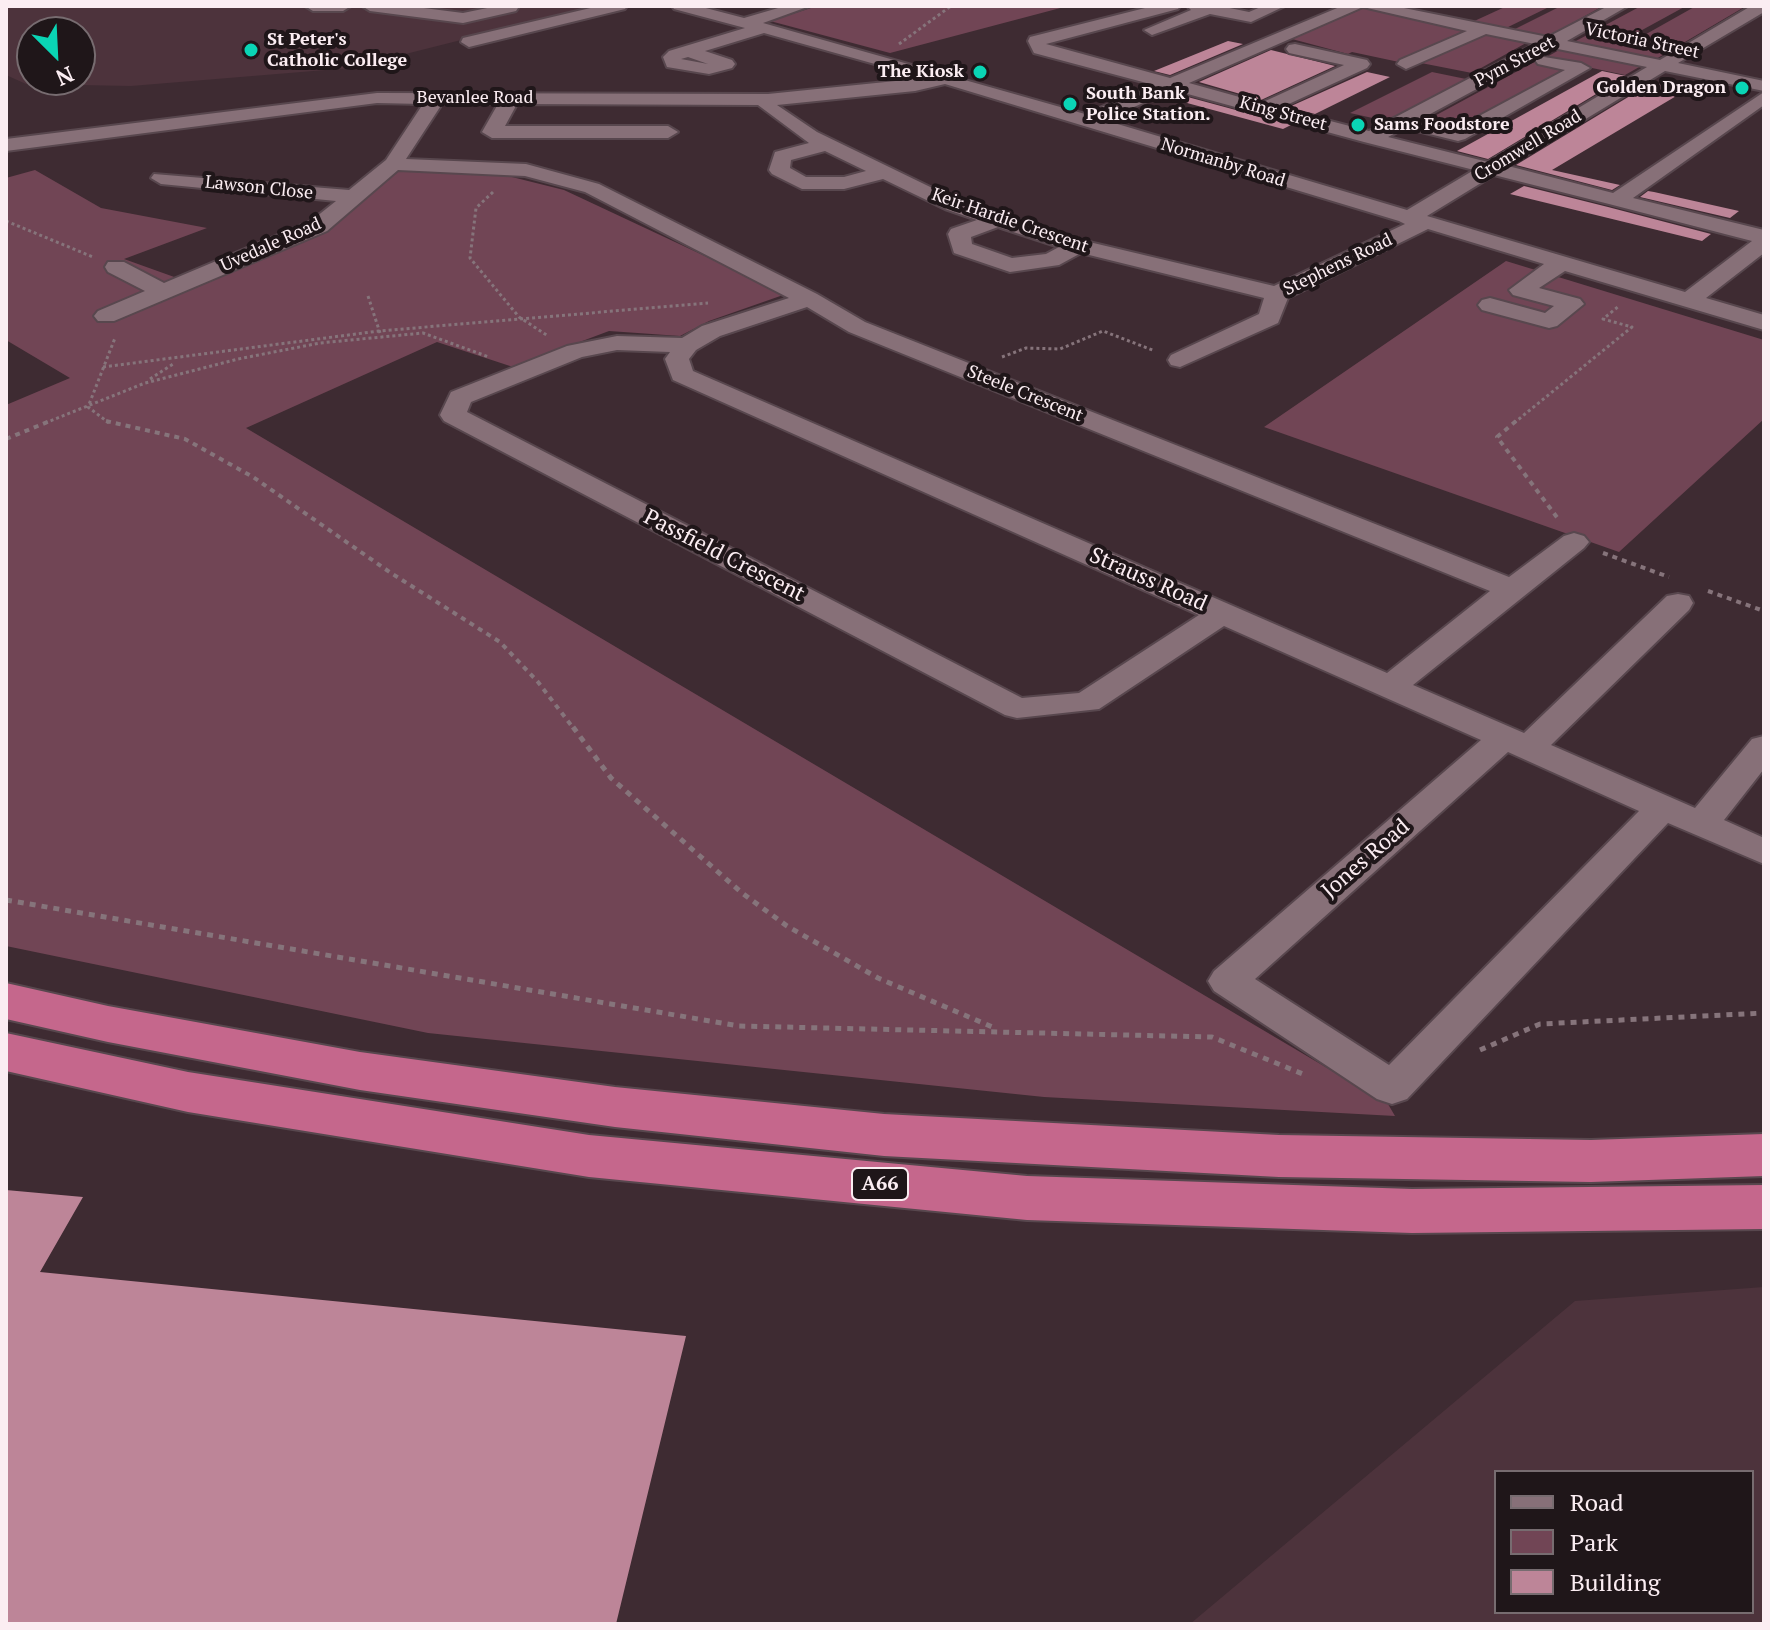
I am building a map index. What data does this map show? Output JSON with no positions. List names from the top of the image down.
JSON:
{
  "streets": {
    "highway": ["A66"],
    "street": [
      "Victoria Street",
      "Pym Street",
      "Bevanlee Road",
      "King Street",
      "Cromwell Road",
      "Normanby Road",
      "Lawson Close",
      "Keir Hardie Crescent",
      "Uvedale Road",
      "Stephens Road",
      "Steele Crescent",
      "Passfield Crescent",
      "Strauss Road",
      "Jones Road"
    ]
  },
  "crossings": [
    ["Victoria Street", "Pym Street"],
    ["Victoria Street", "Cromwell Road"],
    ["Bevanlee Road", "Normanby Road"],
    ["Bevanlee Road", "Keir Hardie Crescent"],
    ["Bevanlee Road", "Uvedale Road"],
    ["King Street", "Cromwell Road"],
    ["Cromwell Road", "Normanby Road"],
    ["Cromwell Road", "Stephens Road"],
    ["Normanby Road", "Stephens Road"],
    ["Lawson Close", "Uvedale Road"],
    ["Keir Hardie Crescent", "Stephens Road"],
    ["Uvedale Road", "Steele Crescent"],
    ["Passfield Crescent", "Strauss Road"],
    ["Strauss Road", "Jones Road"]
  ],
  "places": [
    "St Peter's Catholic College",
    "The Kiosk",
    "Golden Dragon",
    "South Bank Police Station.",
    "Sams Foodstore"
  ],
  "legend": ["Road", "Park", "Building"],
  "north": "bottom right"
}
